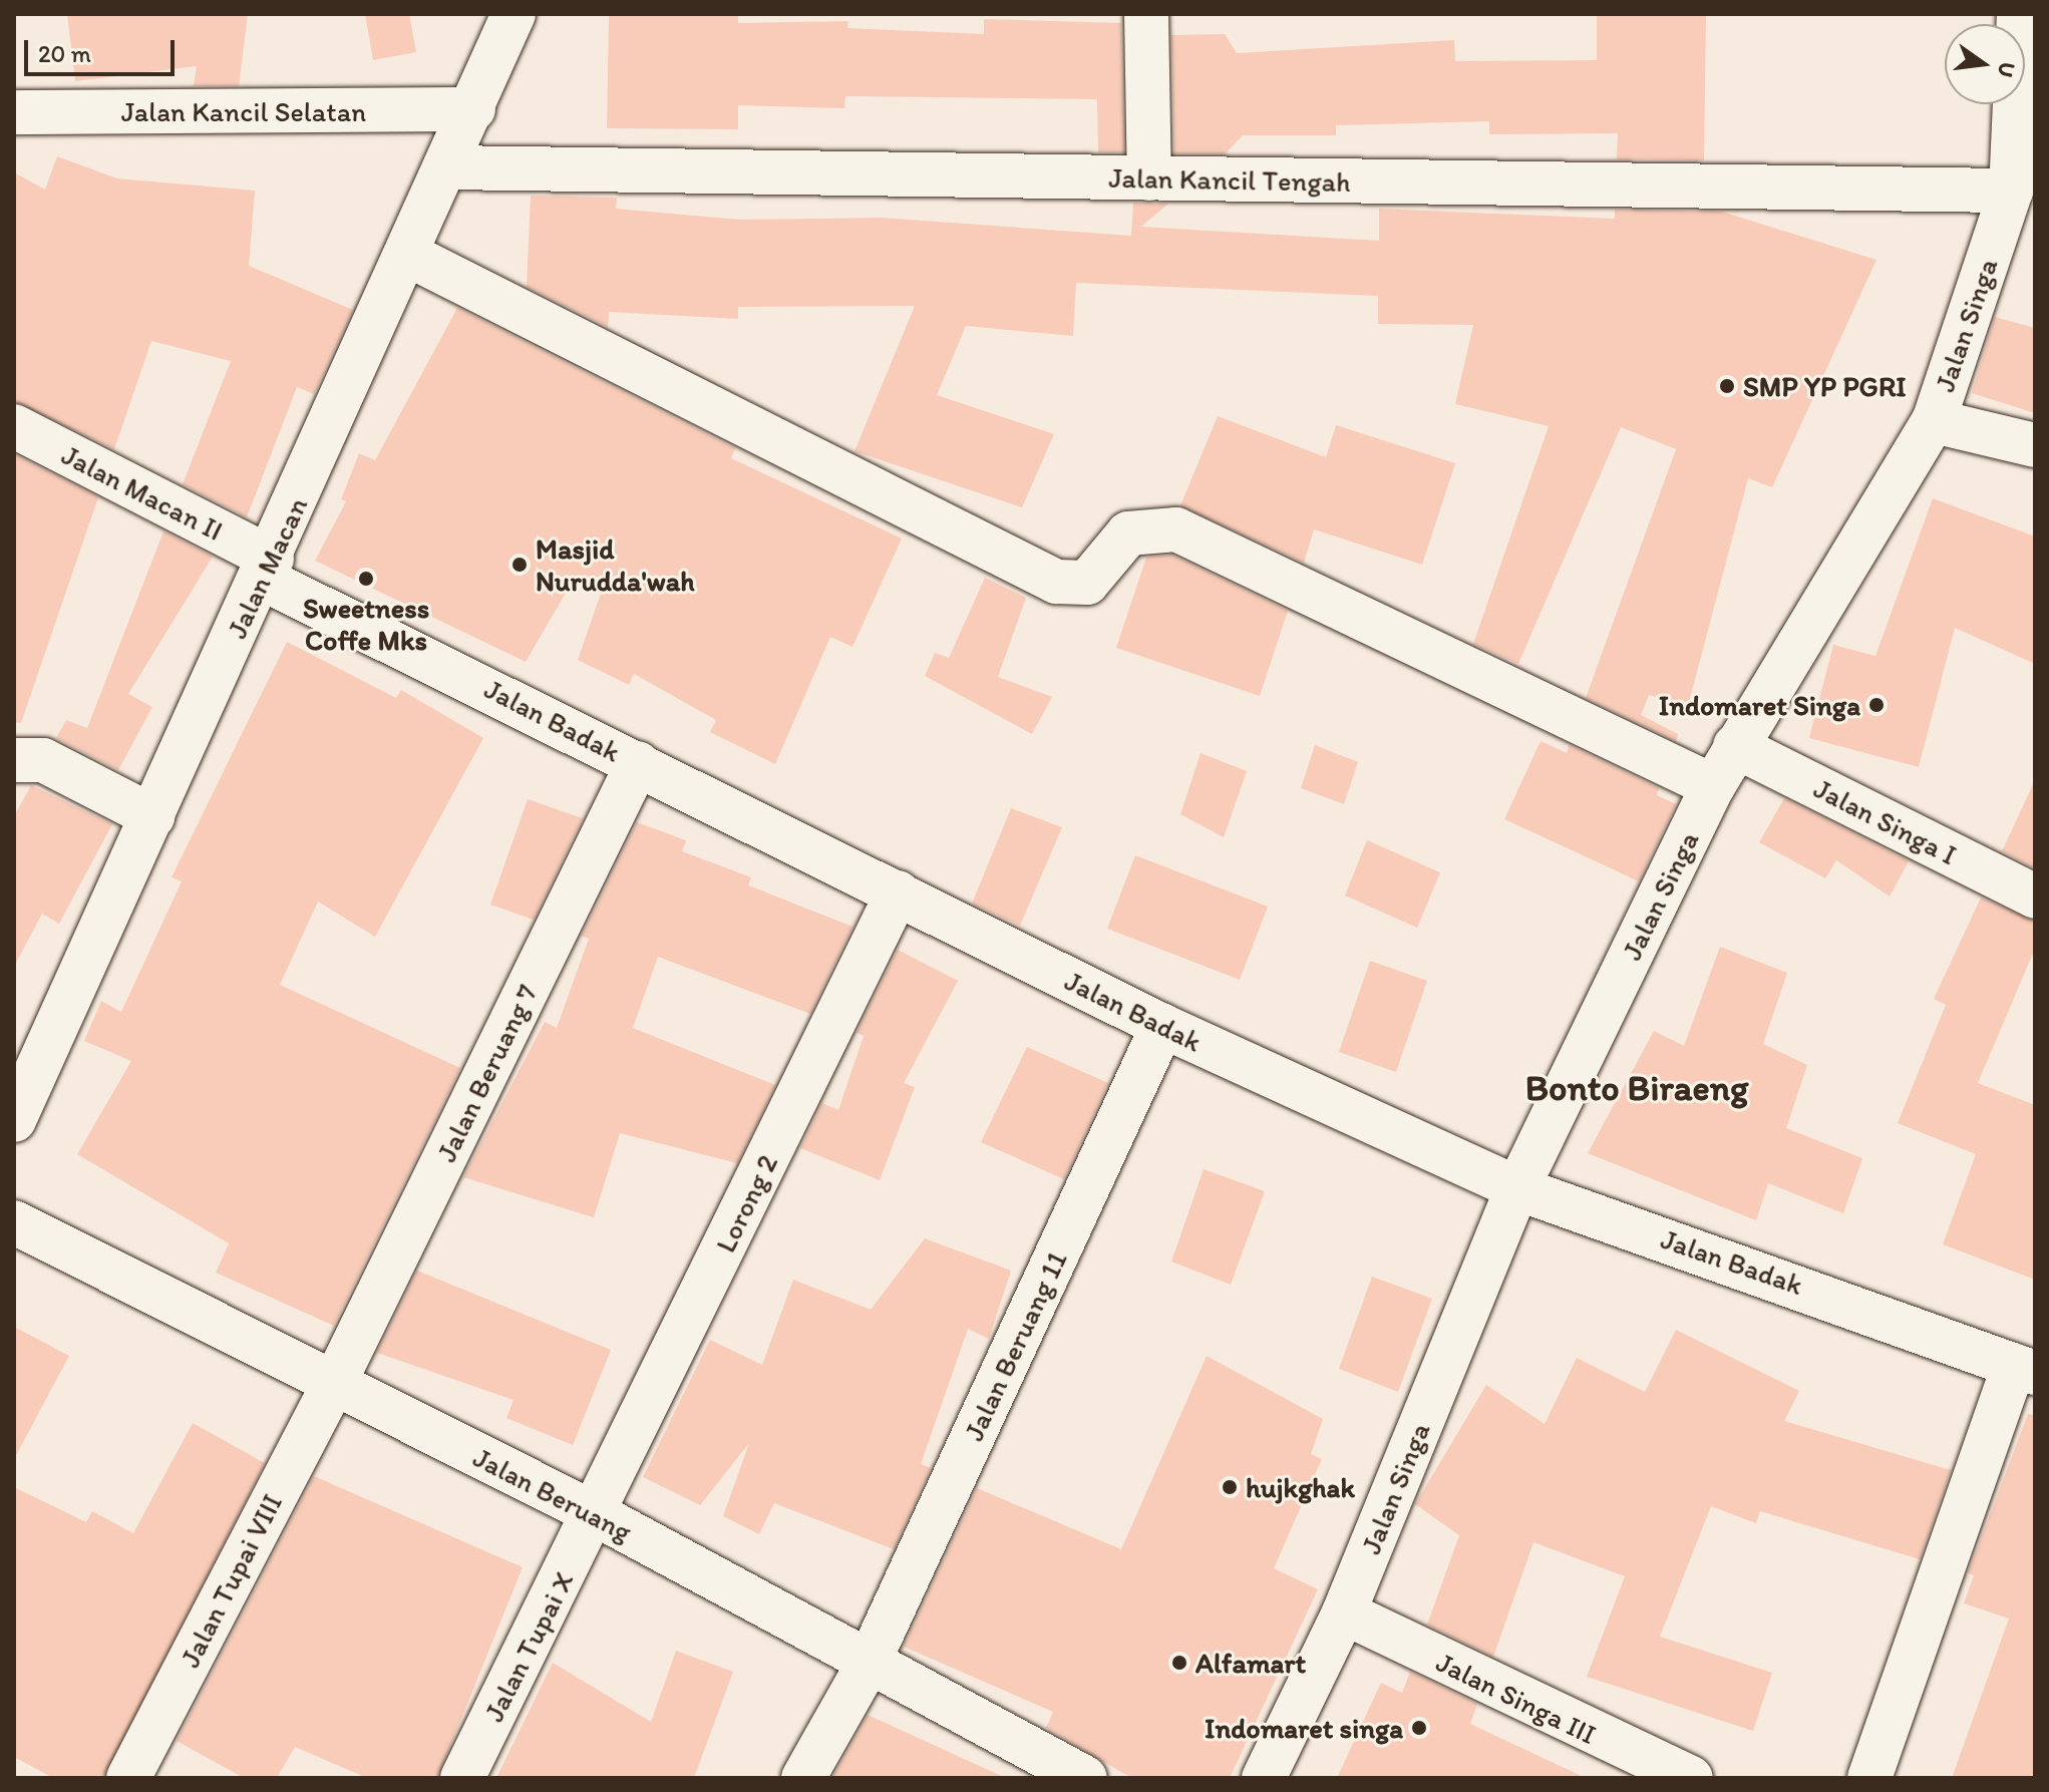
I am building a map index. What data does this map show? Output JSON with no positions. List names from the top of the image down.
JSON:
{
  "streets": {
    "street": [
      "Jalan Kancil Selatan",
      "Jalan Kancil Tengah",
      "Jalan Singa",
      "Jalan Macan II",
      "Jalan Macan",
      "Jalan Badak",
      "Jalan Singa I",
      "Jalan Beruang 7",
      "Lorong 2",
      "Jalan Beruang 11",
      "Jalan Beruang",
      "Jalan Tupai VIII",
      "Jalan Tupai X",
      "Jalan Singa III"
    ]
  },
  "crossings": [
    ["Jalan Kancil Selatan", "Jalan Macan"],
    ["Jalan Kancil Tengah", "Jalan Singa"],
    ["Jalan Kancil Tengah", "Jalan Macan"],
    ["Jalan Singa", "Jalan Badak"],
    ["Jalan Singa", "Jalan Singa I"],
    ["Jalan Singa", "Jalan Singa III"],
    ["Jalan Macan II", "Jalan Macan"],
    ["Jalan Macan II", "Jalan Badak"],
    ["Jalan Macan", "Jalan Badak"],
    ["Jalan Badak", "Jalan Beruang 7"],
    ["Jalan Badak", "Lorong 2"],
    ["Jalan Badak", "Jalan Beruang 11"],
    ["Jalan Beruang 7", "Jalan Beruang"],
    ["Jalan Beruang 7", "Jalan Tupai VIII"],
    ["Lorong 2", "Jalan Beruang"],
    ["Lorong 2", "Jalan Tupai X"],
    ["Jalan Beruang 11", "Jalan Beruang"],
    ["Jalan Beruang", "Jalan Tupai VIII"],
    ["Jalan Beruang", "Jalan Tupai X"]
  ],
  "districts": ["Bonto Biraeng"],
  "places": [
    "SMP YP PGRI",
    "Masjid Nurudda'wah",
    "Sweetness Coffe Mks",
    "Indomaret Singa",
    "hujkghak",
    "Alfamart",
    "Indomaret singa"
  ],
  "scale_bar": "20 m",
  "north": "right"
}
